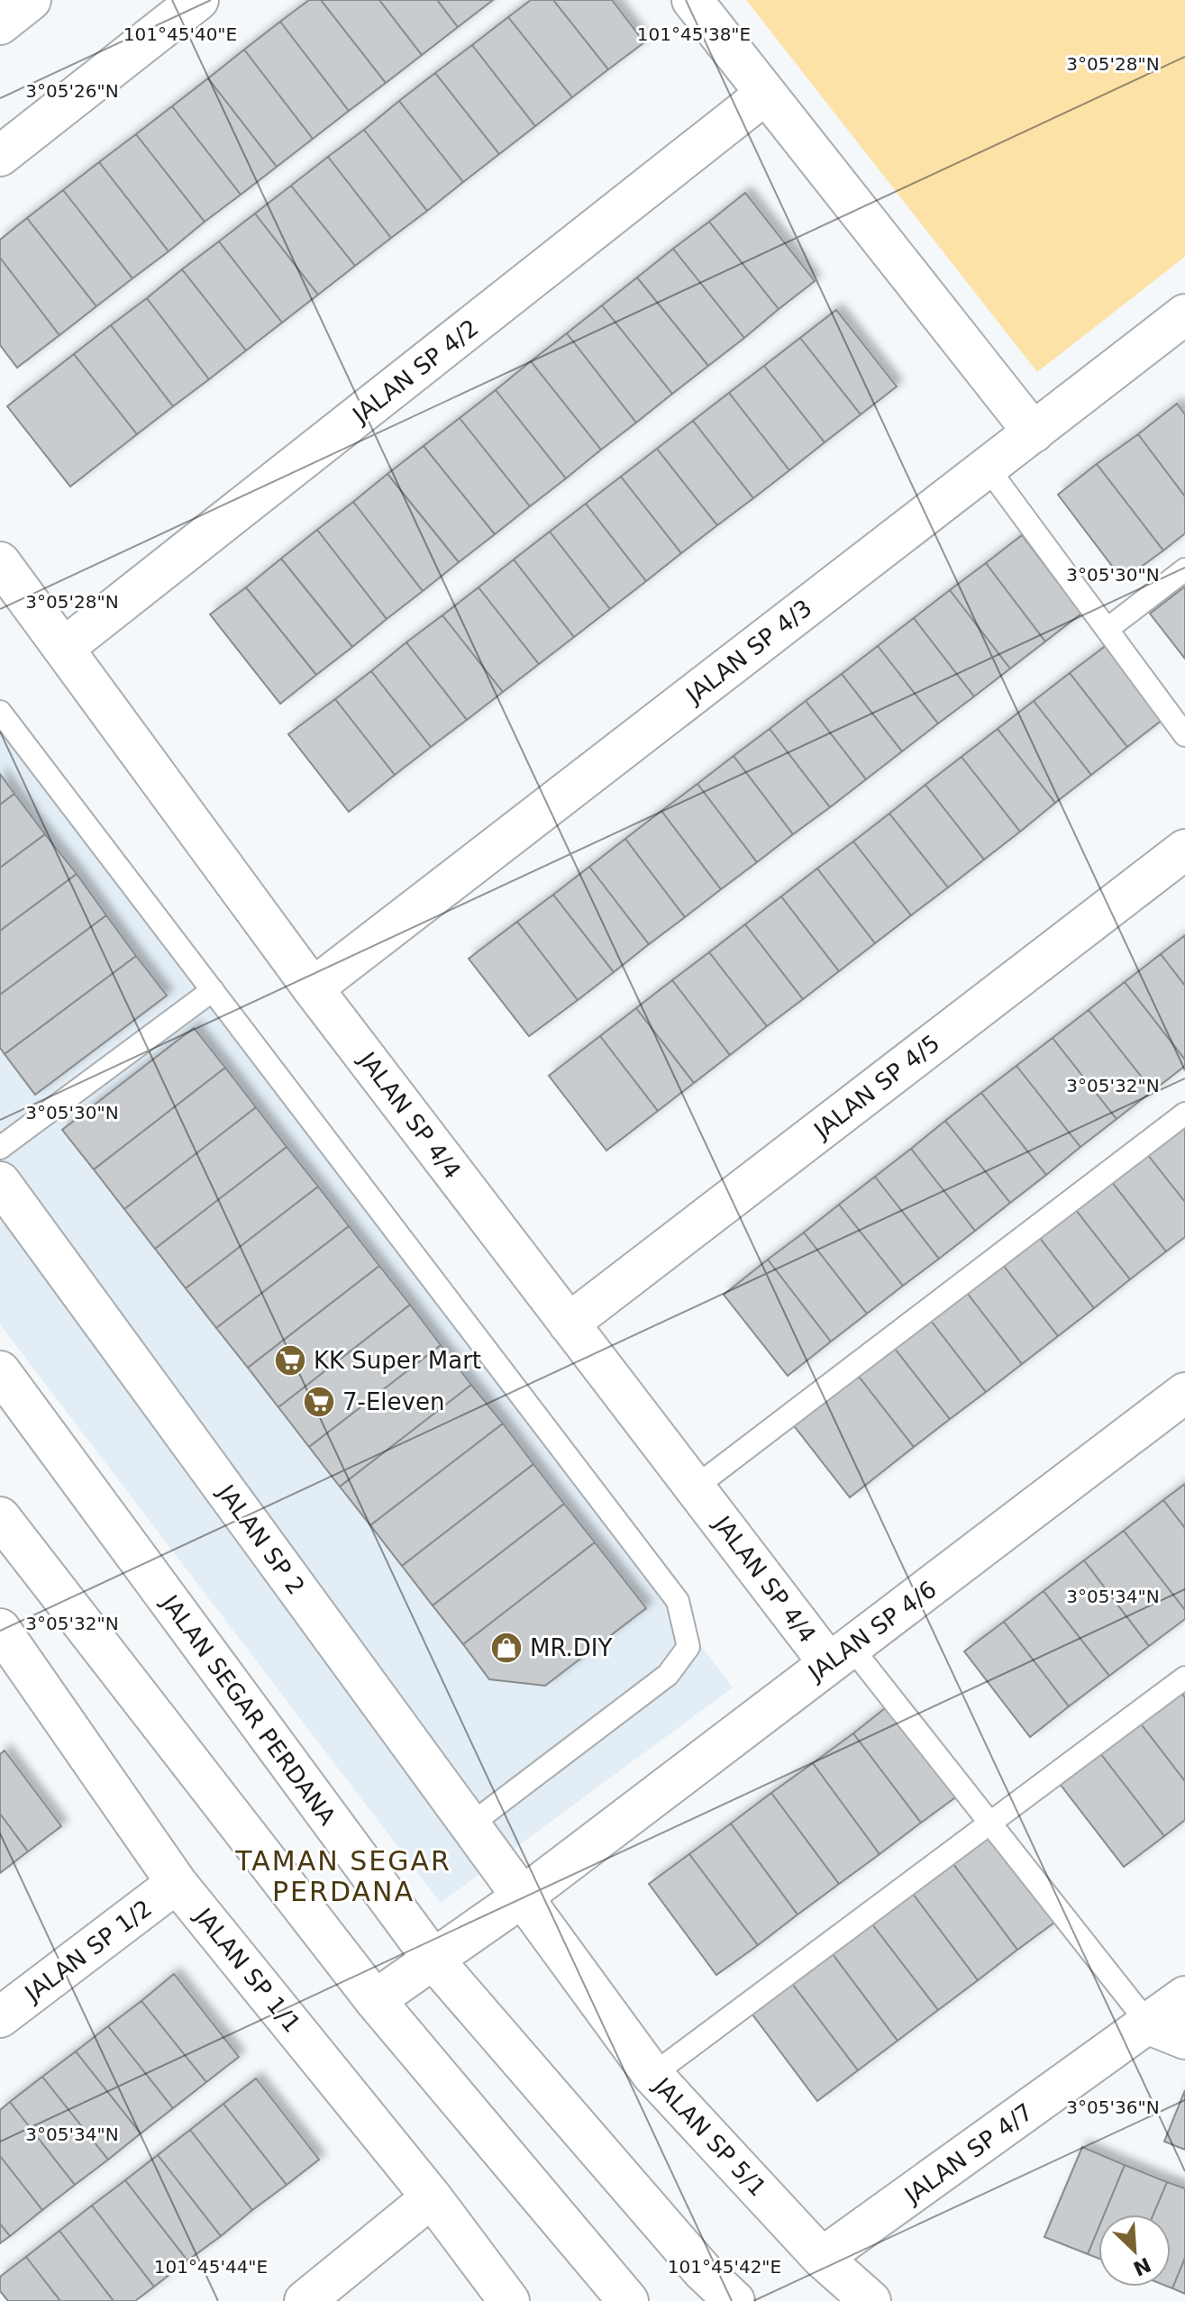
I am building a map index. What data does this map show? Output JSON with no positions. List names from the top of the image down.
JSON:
{
  "streets": {
    "street": [
      "JALAN SP 4/2",
      "JALAN SP 4/3",
      "JALAN SP 4/5",
      "JALAN SP 4/4",
      "JALAN SP 2",
      "JALAN SP 4/6",
      "JALAN SEGAR PERDANA",
      "JALAN SP 1/2",
      "JALAN SP 1/1",
      "JALAN SP 5/1",
      "JALAN SP 4/7"
    ]
  },
  "crossings": [
    ["JALAN SP 4/2", "JALAN SP 4/4"],
    ["JALAN SP 4/3", "JALAN SP 4/4"],
    ["JALAN SP 4/5", "JALAN SP 4/4"],
    ["JALAN SP 4/4", "JALAN SP 4/6"],
    ["JALAN SP 2", "JALAN SP 4/6"],
    ["JALAN SP 2", "JALAN SP 5/1"],
    ["JALAN SP 4/6", "JALAN SEGAR PERDANA"],
    ["JALAN SP 4/6", "JALAN SP 5/1"],
    ["JALAN SP 1/2", "JALAN SP 1/1"],
    ["JALAN SP 5/1", "JALAN SP 4/7"]
  ],
  "districts": ["TAMAN SEGAR PERDANA"],
  "places": {
    "supermarket": ["KK Super Mart", "7-Eleven"],
    "shop": ["MR.DIY"]
  },
  "north": "bottom right",
  "coordinates": [
    "101°45'40\"E",
    "101°45'38\"E",
    "3°05'28\"N",
    "3°05'26\"N",
    "3°05'30\"N",
    "3°05'32\"N",
    "3°05'34\"N",
    "3°05'36\"N",
    "101°45'44\"E",
    "101°45'42\"E"
  ]
}
